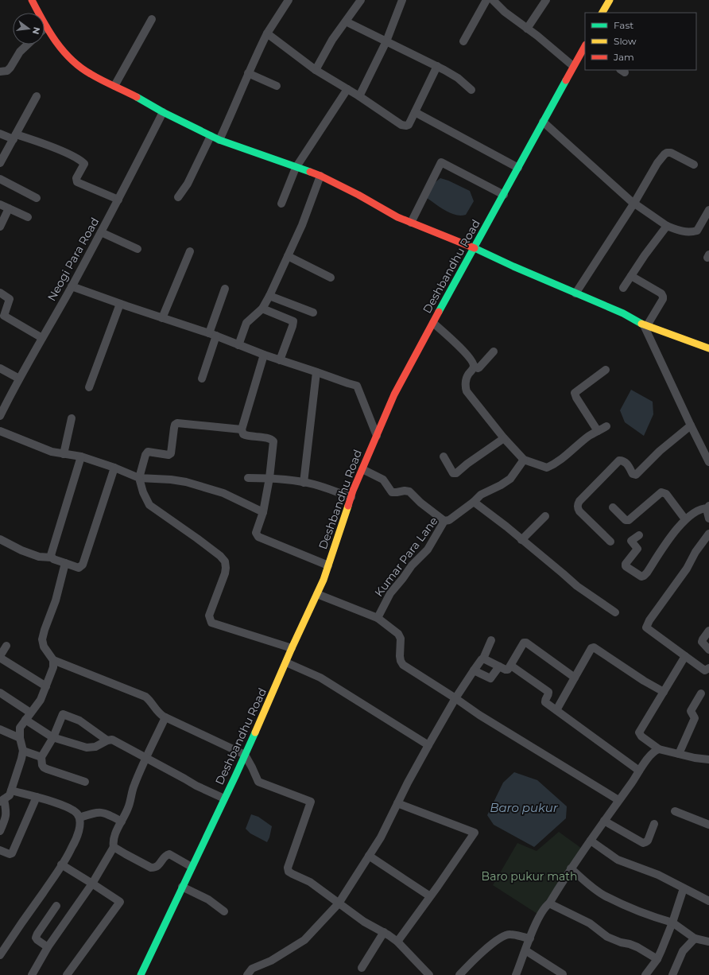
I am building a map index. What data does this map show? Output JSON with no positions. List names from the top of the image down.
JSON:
{
  "streets": {
    "street": ["Neogi Para Road", "Deshbandhu Road", "Kumar Para Lane"]
  },
  "water": ["Baro pukur"],
  "parks": ["Baro pukur math"],
  "legend": ["Fast", "Slow", "Jam"],
  "north": "right"
}
